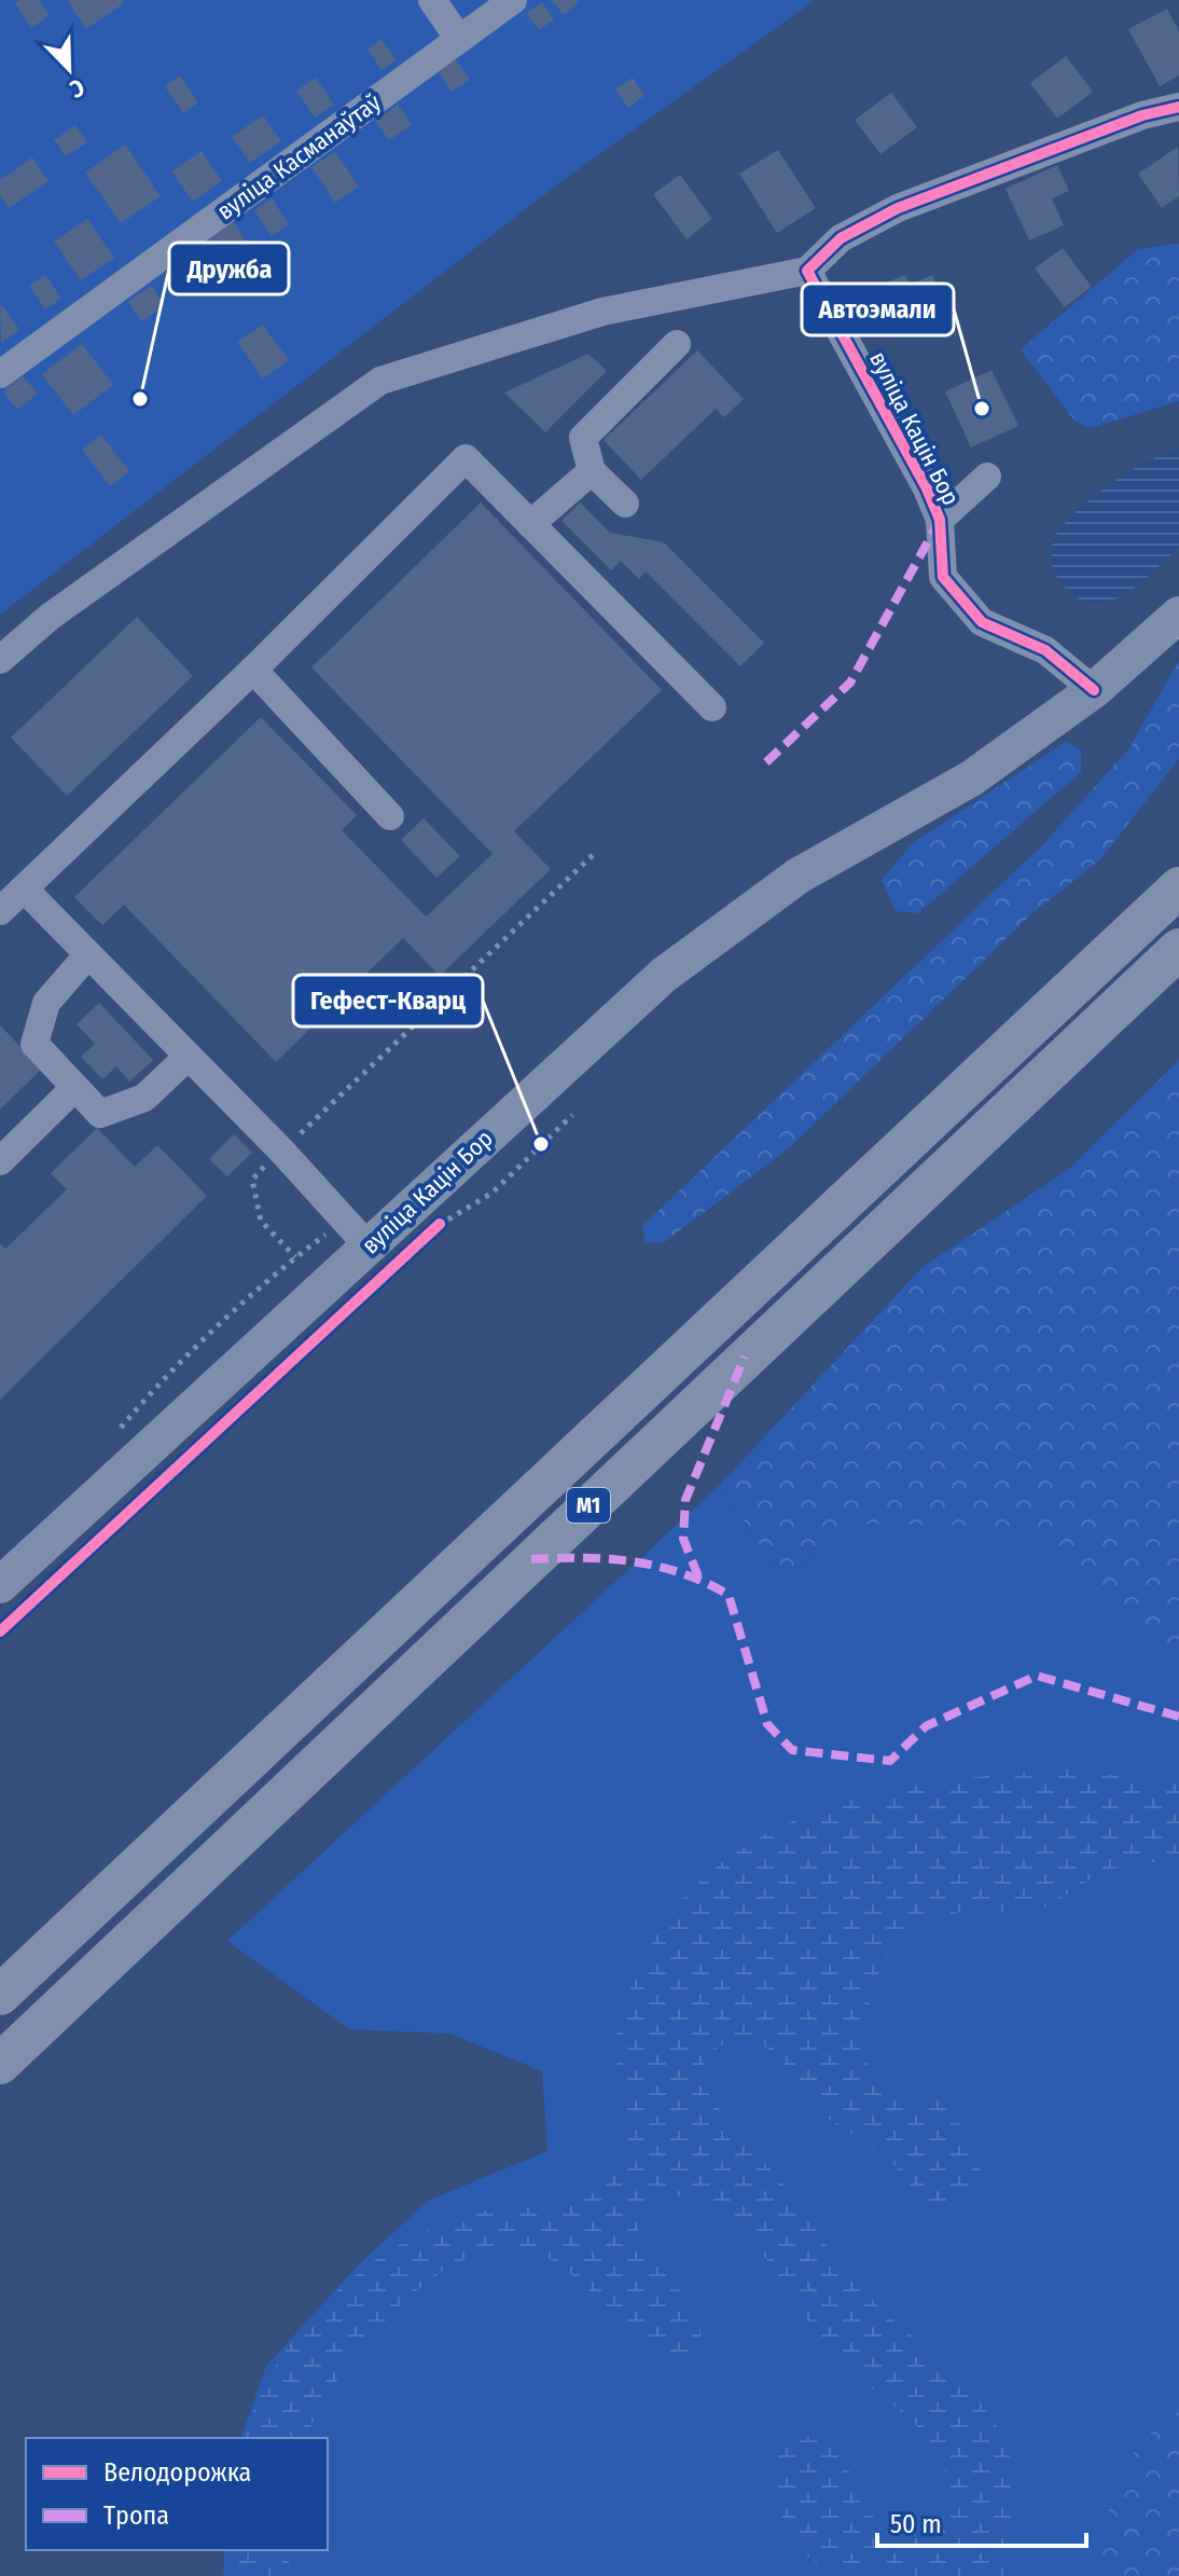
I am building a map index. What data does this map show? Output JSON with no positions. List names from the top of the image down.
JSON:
{
  "streets": {
    "highway": ["М1"],
    "main road": ["вуліца Кацін Бор"],
    "street": ["вуліца Касманаўтаў"]
  },
  "places": ["Дружба", "Автоэмали", "Гефест-Кварц"],
  "legend": ["Велодорожка", "Тропа"],
  "scale_bar": "50 m",
  "north": "bottom right"
}
